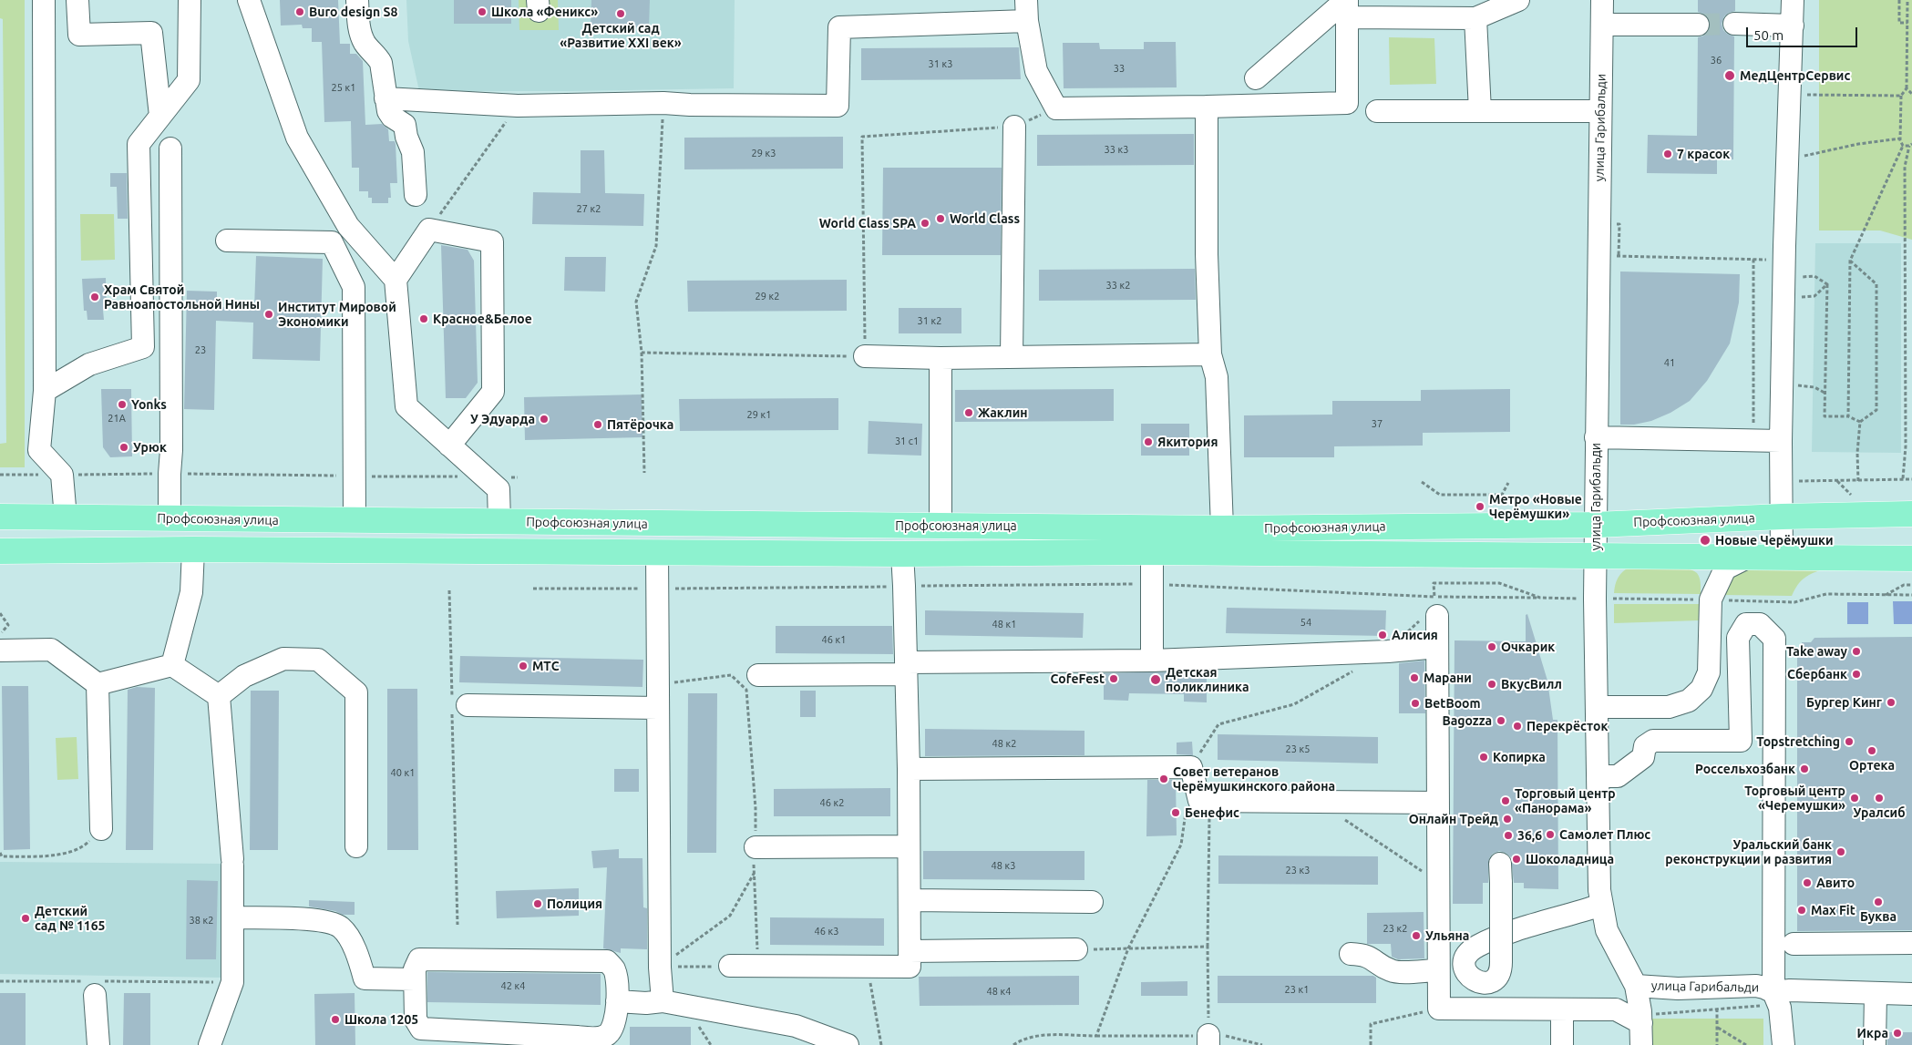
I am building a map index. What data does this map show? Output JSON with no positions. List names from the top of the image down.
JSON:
{
  "streets": {
    "main road": ["Профсоюзная улица"],
    "street": ["улица Гарибальди"]
  },
  "crossings": [
    ["улица Гарибальди", "Профсоюзная улица"]
  ],
  "places": [
    "Buro design S8",
    "Школа «Феникс»",
    "Детский сад «Развитие XXI век»",
    "МедЦентрСервис",
    "7 красок",
    "World Class",
    "World Class SPA",
    "Храм Святой Равноапостольной Нины",
    "Институт Мировой Экономики",
    "Красное&Белое",
    "Yonks",
    "Жаклин",
    "У Эдуарда",
    "Пятёрочка",
    "Якитория",
    "Урюк",
    "Метро «Новые Черёмушки»",
    "Новые Черёмушки",
    "Алисия",
    "Очкарик",
    "Take away",
    "МТС",
    "Сбербанк",
    "Марани",
    "CofeFest",
    "Детская поликлиника",
    "ВкусВилл",
    "Бургер Кинг",
    "BetBoom",
    "Bagozza",
    "Перекрёсток",
    "Topstretching",
    "Ортека",
    "Копирка",
    "Россельхозбанк",
    "Совет ветеранов Черёмушкинского района",
    "Торговый центр «Черемушки»",
    "Уралсиб",
    "Торговый центр «Панорама»",
    "Бенефис",
    "Онлайн Трейд",
    "Самолет Плюс",
    "36,6",
    "Уральский банк реконструкции и развития",
    "Шоколадница",
    "Авито",
    "Буква",
    "Полиция",
    "Max Fit",
    "Детский сад № 1165",
    "Ульяна",
    "Школа 1205",
    "Икра"
  ],
  "house_numbers": [
    "36",
    "31 к3",
    "33",
    "25 к1",
    "33 к3",
    "29 к3",
    "27 к2",
    "33 к2",
    "29 к2",
    "31 к2",
    "23",
    "41",
    "29 к1",
    "21А",
    "37",
    "31 с1",
    "54",
    "48 к1",
    "46 к1",
    "48 к2",
    "23 к5",
    "40 к1",
    "46 к2",
    "48 к3",
    "23 к3",
    "38 к2",
    "23 к2",
    "46 к3",
    "42 к4",
    "23 к1",
    "48 к4"
  ],
  "scale_bar": "50 m"
}
